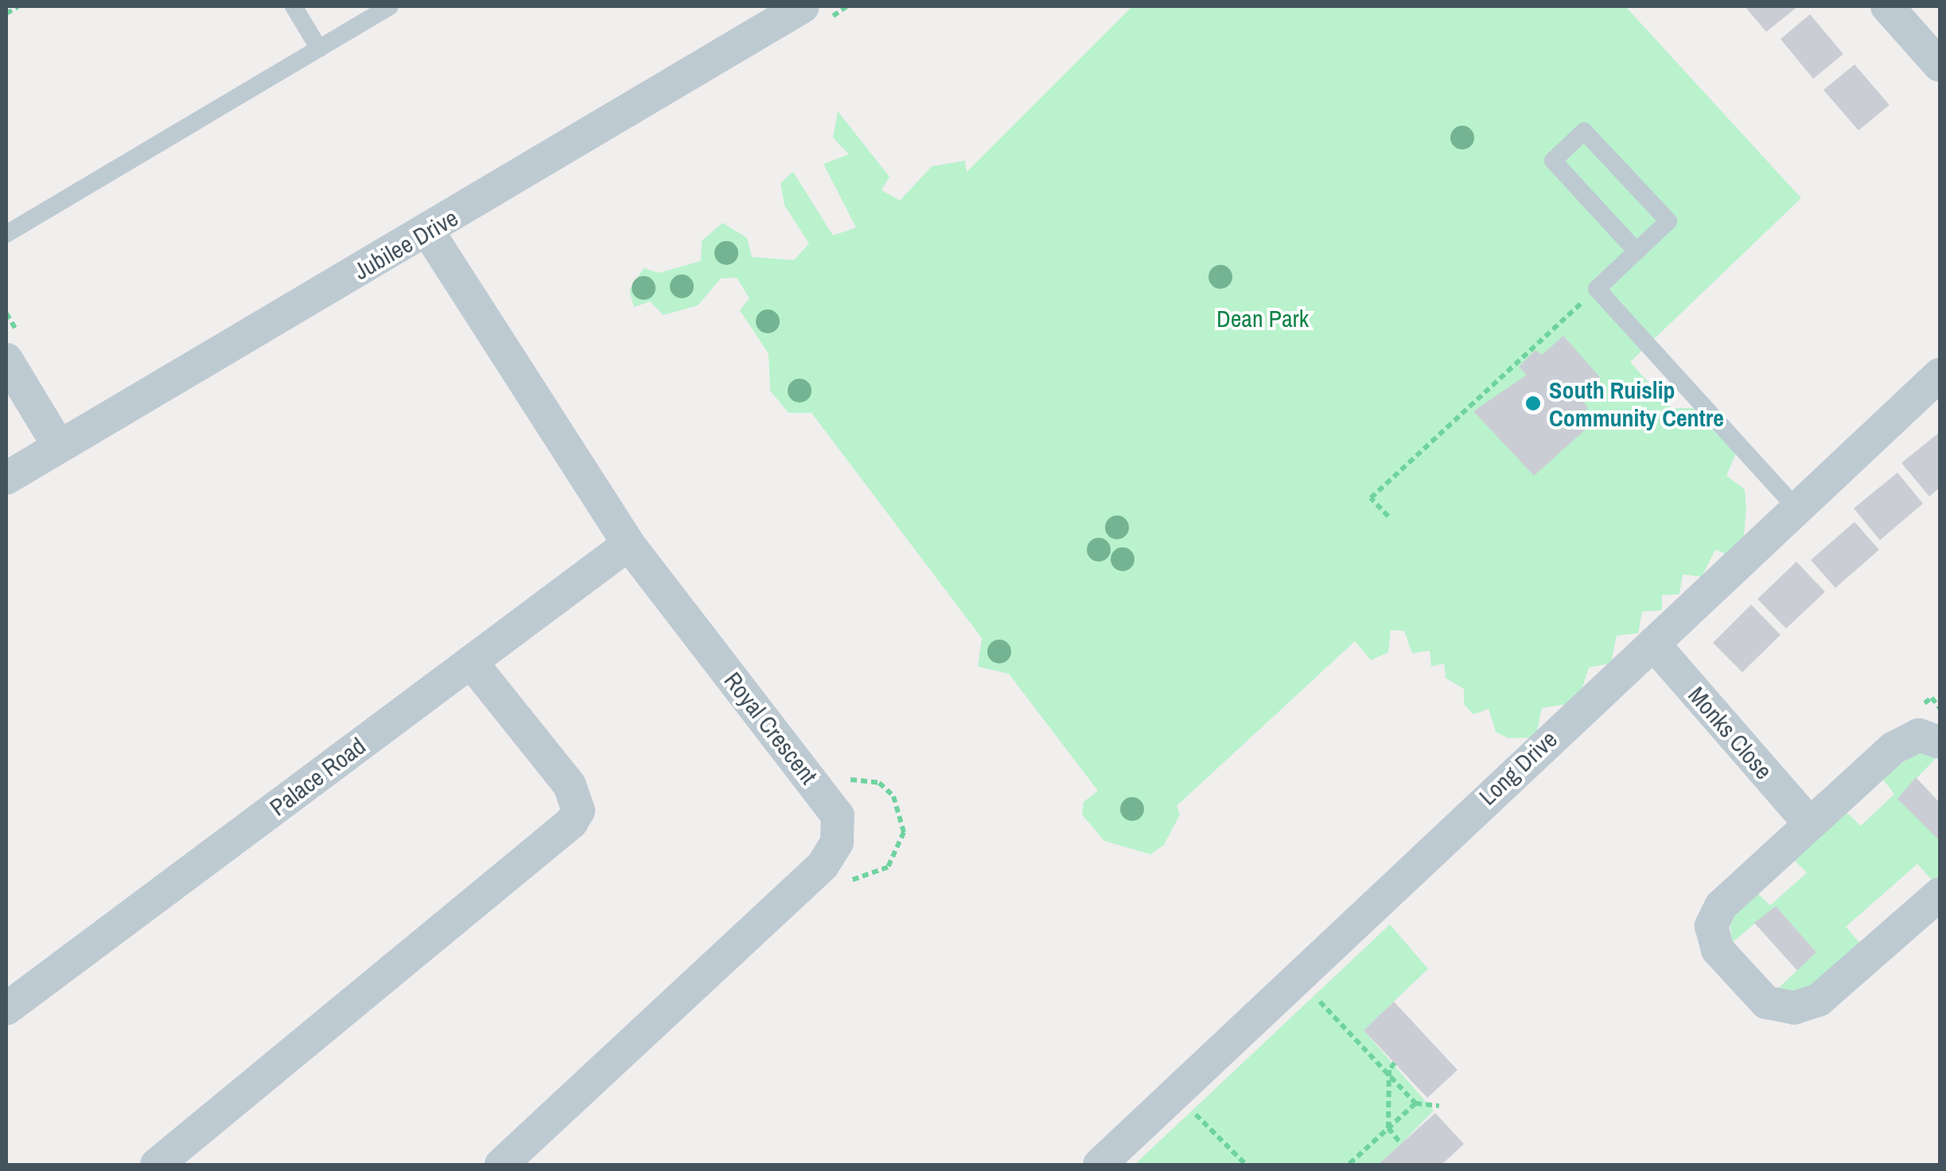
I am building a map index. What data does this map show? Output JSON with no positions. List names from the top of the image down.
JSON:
{
  "streets": {
    "street": [
      "Jubilee Drive",
      "Royal Crescent",
      "Monks Close",
      "Long Drive",
      "Palace Road"
    ]
  },
  "crossings": [
    ["Jubilee Drive", "Royal Crescent"],
    ["Royal Crescent", "Palace Road"],
    ["Monks Close", "Long Drive"]
  ],
  "parks": ["Dean Park"],
  "places": ["South Ruislip Community Centre"]
}
